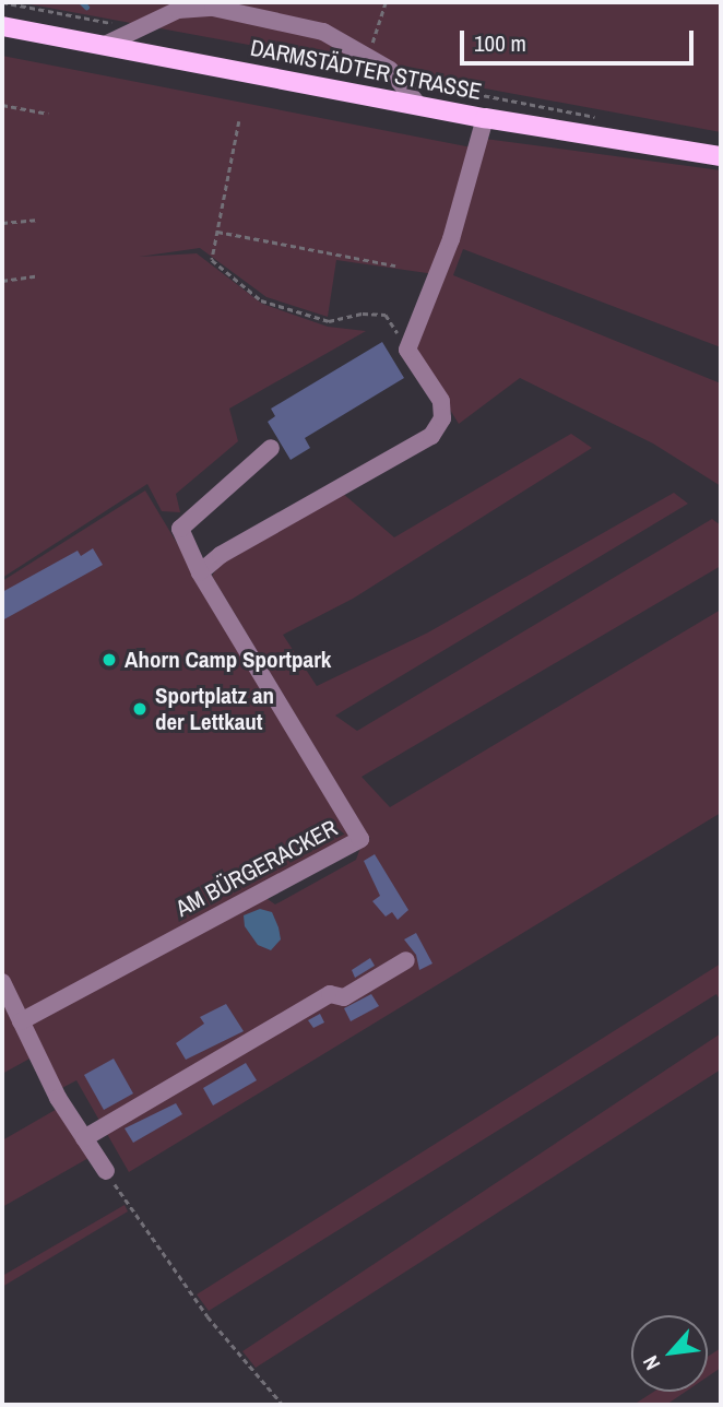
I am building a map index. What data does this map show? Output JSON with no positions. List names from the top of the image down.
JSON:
{
  "streets": {
    "main road": ["DARMSTÄDTER STRASSE"],
    "lane": ["AM BÜRGERACKER"]
  },
  "places": ["Ahorn Camp Sportpark", "Sportplatz an der Lettkaut"],
  "scale_bar": "100 m",
  "north": "bottom left"
}
